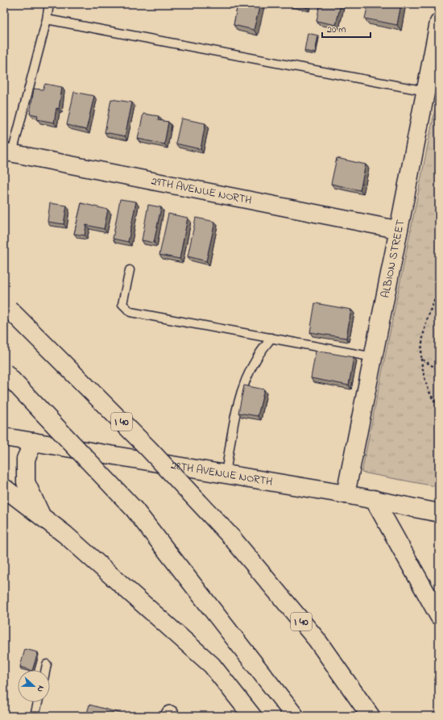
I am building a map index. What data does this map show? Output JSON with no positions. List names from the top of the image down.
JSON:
{
  "streets": {
    "main road": ["ALBION STREET", "I 40", "28TH AVENUE NORTH"],
    "street": ["29TH AVENUE NORTH"]
  },
  "crossings": [
    ["29TH AVENUE NORTH", "ALBION STREET"],
    ["ALBION STREET", "28TH AVENUE NORTH"]
  ],
  "scale_bar": "20 m",
  "north": "right"
}
